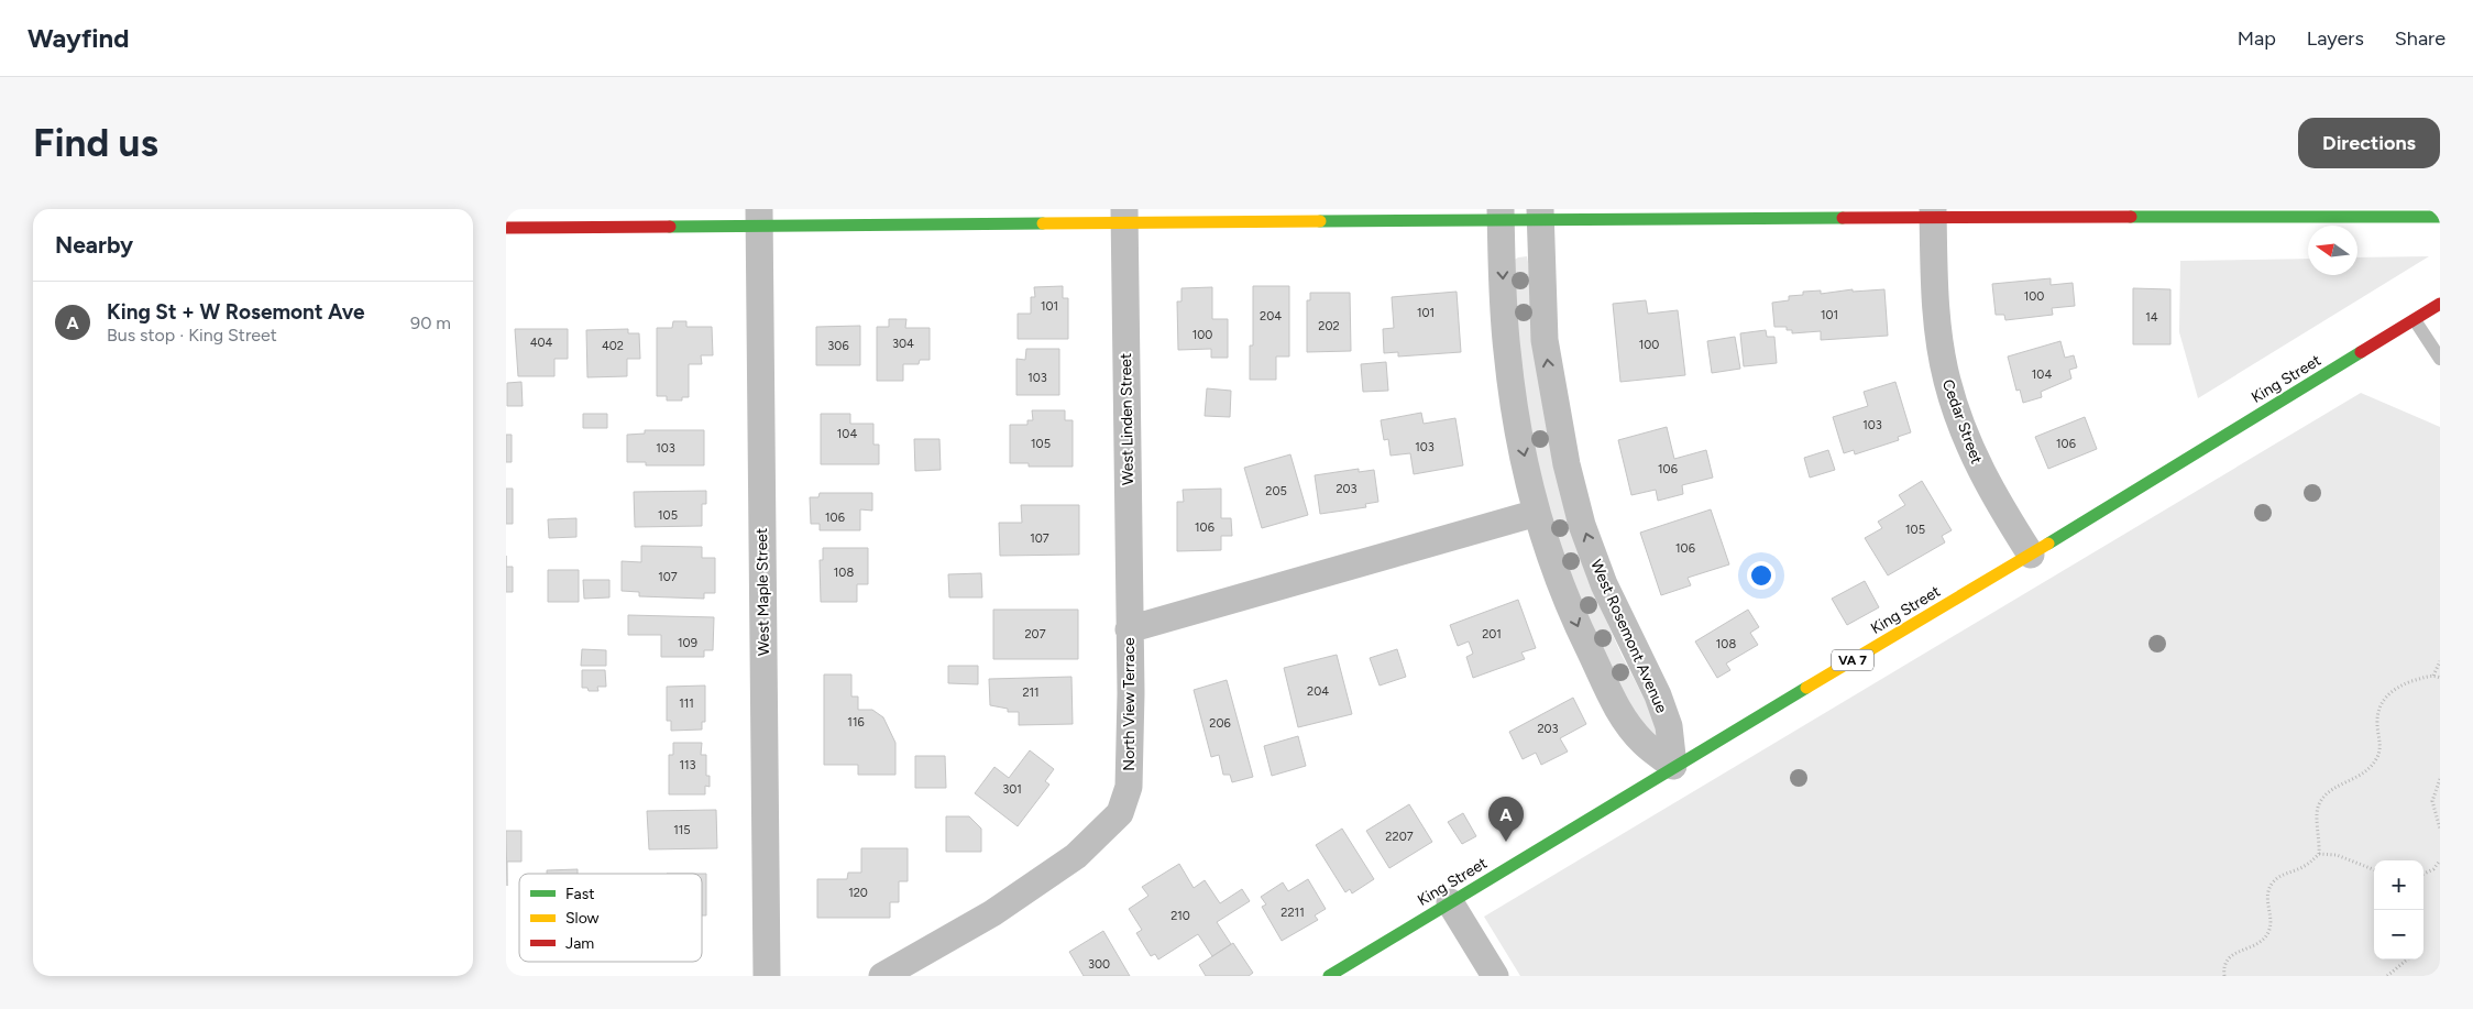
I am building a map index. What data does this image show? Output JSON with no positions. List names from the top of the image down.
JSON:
{
  "streets": {
    "street": [
      "King Street",
      "West Linden Street",
      "Cedar Street",
      "West Maple Street",
      "West Rosemont Avenue",
      "VA 7",
      "North View Terrace"
    ]
  },
  "crossings": [
    ["King Street", "Cedar Street"],
    ["King Street", "West Rosemont Avenue"],
    ["West Linden Street", "North View Terrace"]
  ],
  "house_numbers": [
    "100",
    "101",
    "101",
    "101",
    "204",
    "14",
    "202",
    "100",
    "404",
    "304",
    "100",
    "402",
    "306",
    "104",
    "103",
    "103",
    "104",
    "105",
    "106",
    "103",
    "103",
    "106",
    "203",
    "205",
    "105",
    "106",
    "106",
    "105",
    "107",
    "106",
    "108",
    "107",
    "207",
    "201",
    "109",
    "108",
    "204",
    "211",
    "111",
    "116",
    "206",
    "203",
    "113",
    "301",
    "115",
    "2207",
    "120",
    "2211",
    "210",
    "300"
  ],
  "legend": ["Fast", "Slow", "Jam"],
  "north": "left",
  "page": {
    "header": "Wayfind",
    "nav": ["Map", "Layers", "Share"],
    "buttons": "Directions",
    "title": "Find us",
    "heading": "Nearby",
    "list": [
      {
        "mark": "A",
        "name": "King St + W Rosemont Ave",
        "note": "Bus stop · King Street",
        "value": "90 m"
      }
    ],
    "pins": "A",
    "map_buttons": ["+", "−"]
  }
}
